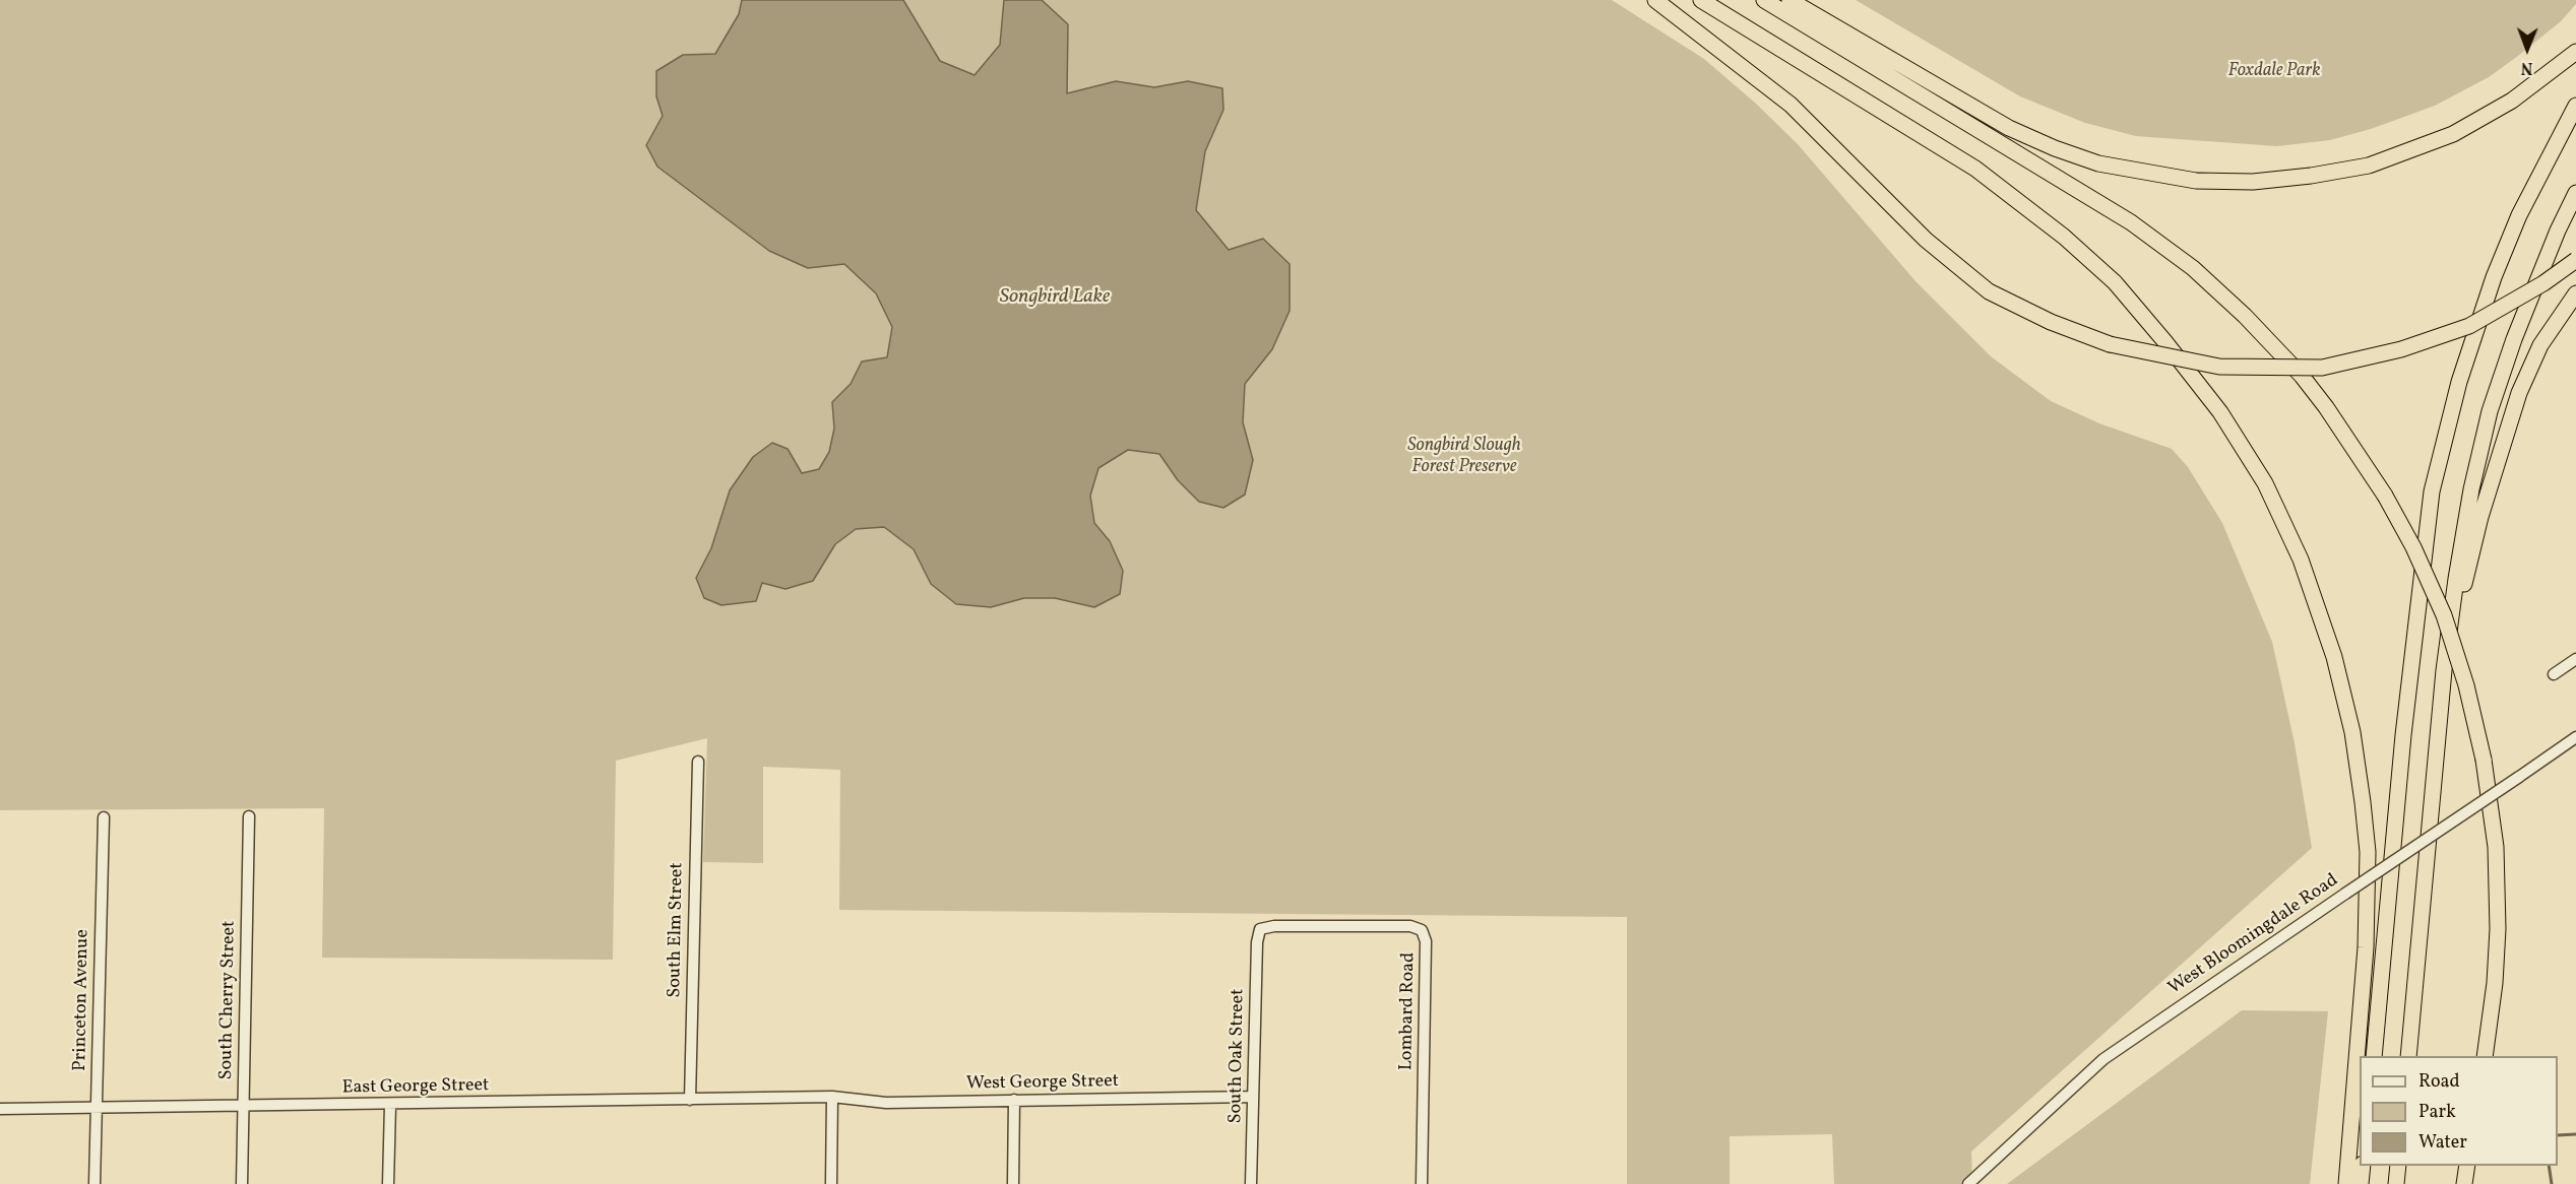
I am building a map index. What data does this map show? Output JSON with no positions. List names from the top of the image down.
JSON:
{
  "streets": {
    "street": [
      "South Elm Street",
      "West Bloomingdale Road",
      "Princeton Avenue",
      "South Cherry Street",
      "Lombard Road",
      "South Oak Street",
      "West George Street",
      "East George Street"
    ]
  },
  "crossings": [
    ["South Elm Street", "East George Street"],
    ["Princeton Avenue", "East George Street"],
    ["South Cherry Street", "East George Street"],
    ["Lombard Road", "South Oak Street"],
    ["South Oak Street", "West George Street"],
    ["West George Street", "East George Street"]
  ],
  "water": ["Songbird Lake"],
  "parks": ["Foxdale Park", "Songbird Slough Forest Preserve"],
  "legend": ["Road", "Park", "Water"],
  "north": "bottom"
}
